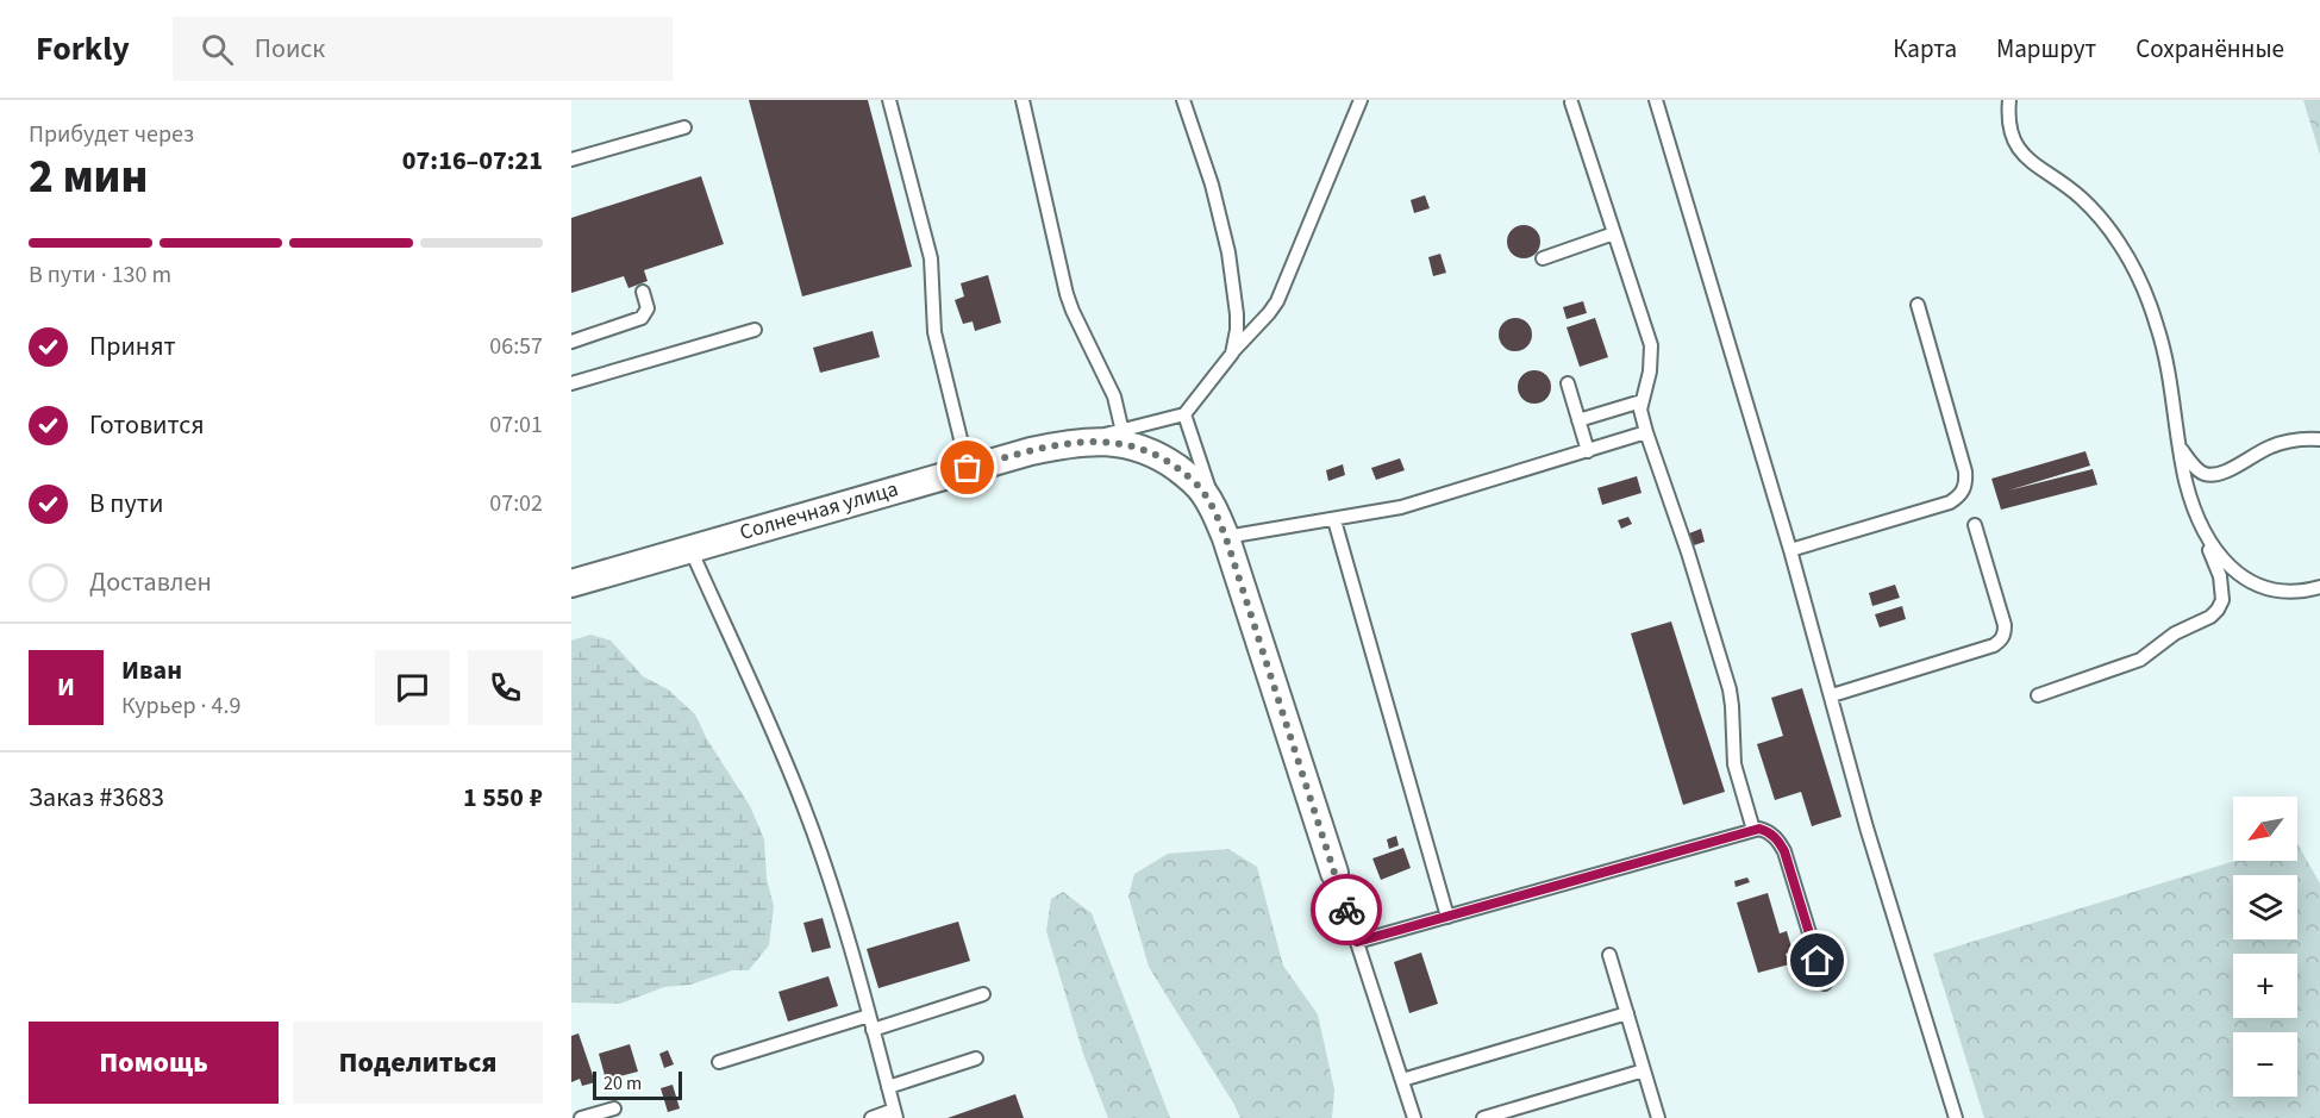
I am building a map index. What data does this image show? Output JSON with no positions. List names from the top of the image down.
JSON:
{
  "streets": {
    "street": ["Солнечная улица"]
  },
  "scale_bar": "20 m",
  "north": "bottom left",
  "page": {
    "header": "Forkly",
    "search": "Поиск",
    "nav": ["Карта", "Маршрут", "Сохранённые"],
    "heading": ["2 мин", "Прибудет через", "07:16–07:21"],
    "panel": [
      "Иван",
      "Курьер · 4.9",
      "Заказ #3683",
      "1 550 ₽"
    ],
    "bar": "В пути · 130 m",
    "list": [
      ["Принят", "06:57"],
      ["Готовится", "07:01"],
      ["В пути", "07:02"],
      "Доставлен"
    ],
    "round": "И",
    "map_buttons": ["+", "−"],
    "buttons": ["Помощь", "Поделиться"],
    "scale": "20 m"
  }
}
